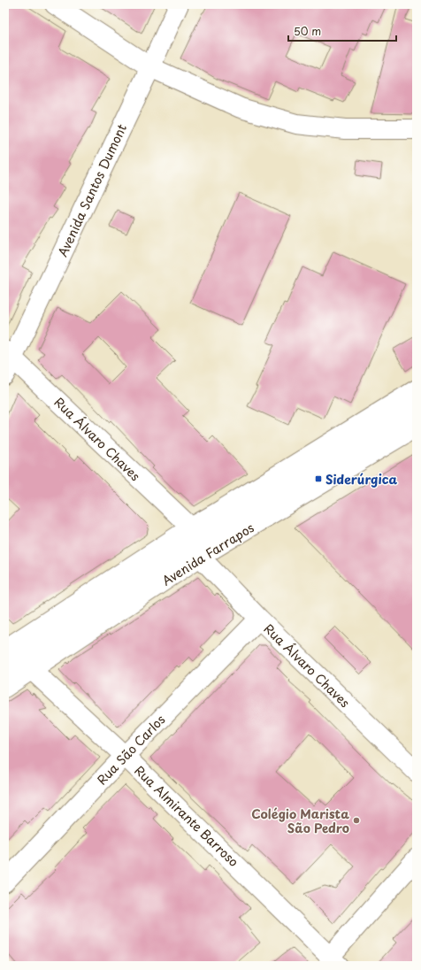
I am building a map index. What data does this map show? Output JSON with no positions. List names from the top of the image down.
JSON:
{
  "streets": {
    "street": [
      "Avenida Santos Dumont",
      "Rua Álvaro Chaves",
      "Avenida Farrapos",
      "Rua São Carlos",
      "Rua Almirante Barroso"
    ]
  },
  "crossings": [
    ["Avenida Santos Dumont", "Rua Álvaro Chaves"],
    ["Rua Álvaro Chaves", "Avenida Farrapos"],
    ["Rua Álvaro Chaves", "Rua São Carlos"],
    ["Avenida Farrapos", "Rua Almirante Barroso"],
    ["Rua São Carlos", "Rua Almirante Barroso"]
  ],
  "places": {
    "transit": ["Siderúrgica"],
    "other": ["Colégio Marista São Pedro"]
  },
  "scale_bar": "50 m"
}
